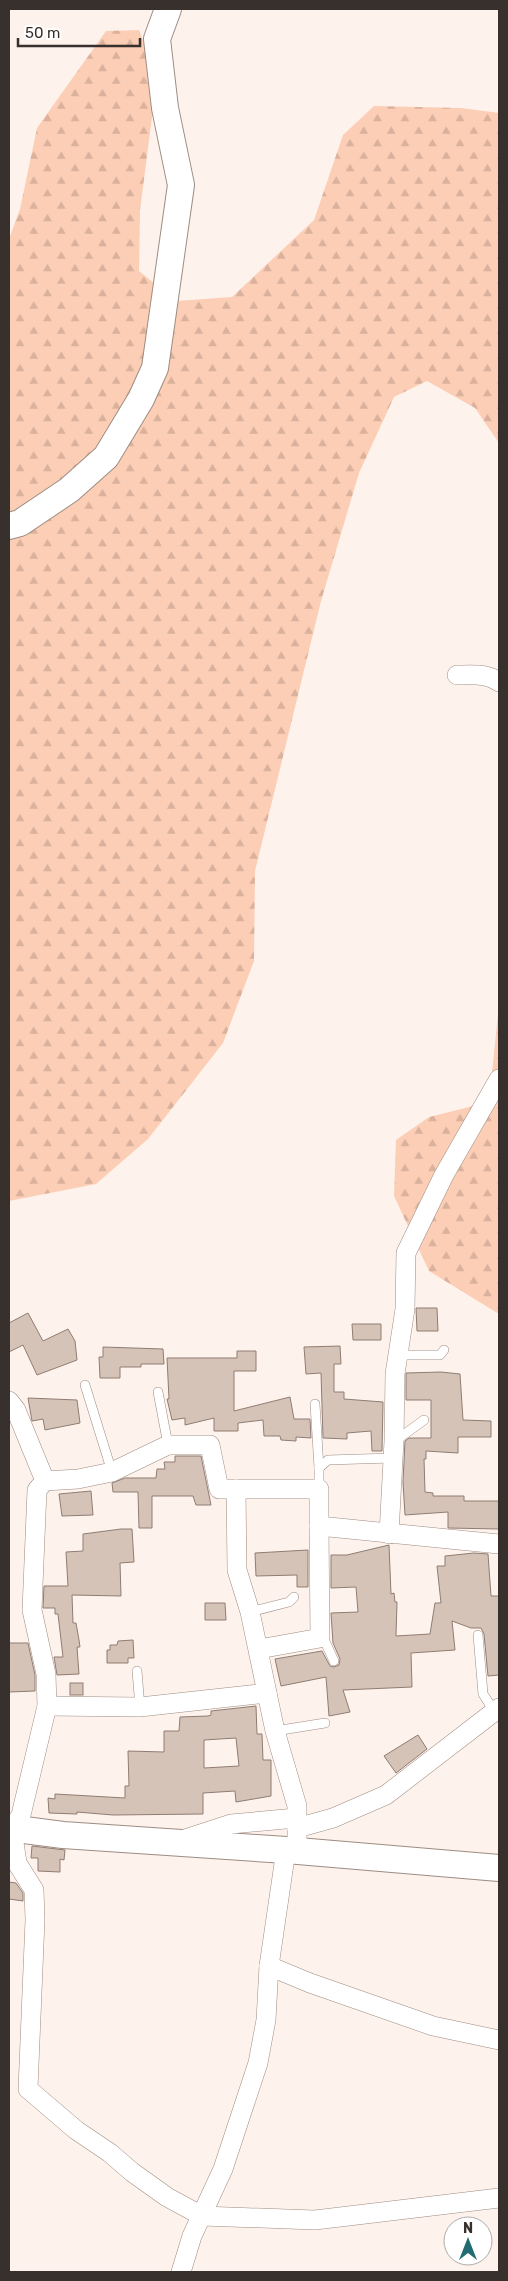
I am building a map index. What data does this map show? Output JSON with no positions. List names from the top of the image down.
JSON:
{
  "scale_bar": "50 m",
  "north": "top"
}
